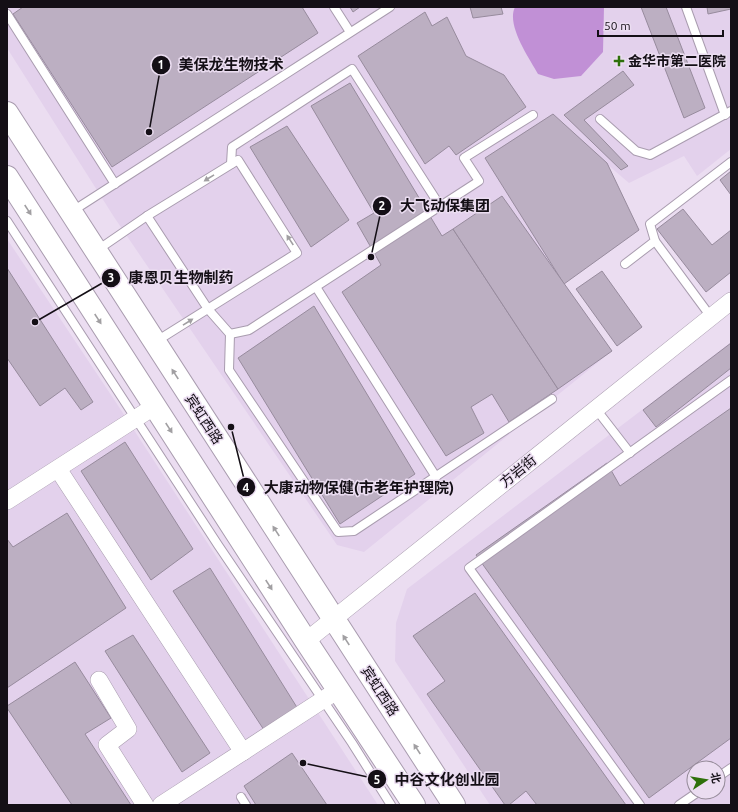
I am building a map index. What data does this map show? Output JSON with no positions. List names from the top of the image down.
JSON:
{
  "streets": {
    "main road": ["宾虹西路"],
    "street": ["方岩街"]
  },
  "crossings": [
    ["宾虹西路", "方岩街"]
  ],
  "places": {
    "health": ["金华市第二医院"],
    "other": [
      "美保龙生物技术",
      "大飞动保集团",
      "康恩贝生物制药",
      "大康动物保健(市老年护理院)",
      "中谷文化创业园"
    ]
  },
  "scale_bar": "50 m",
  "north": "right"
}
